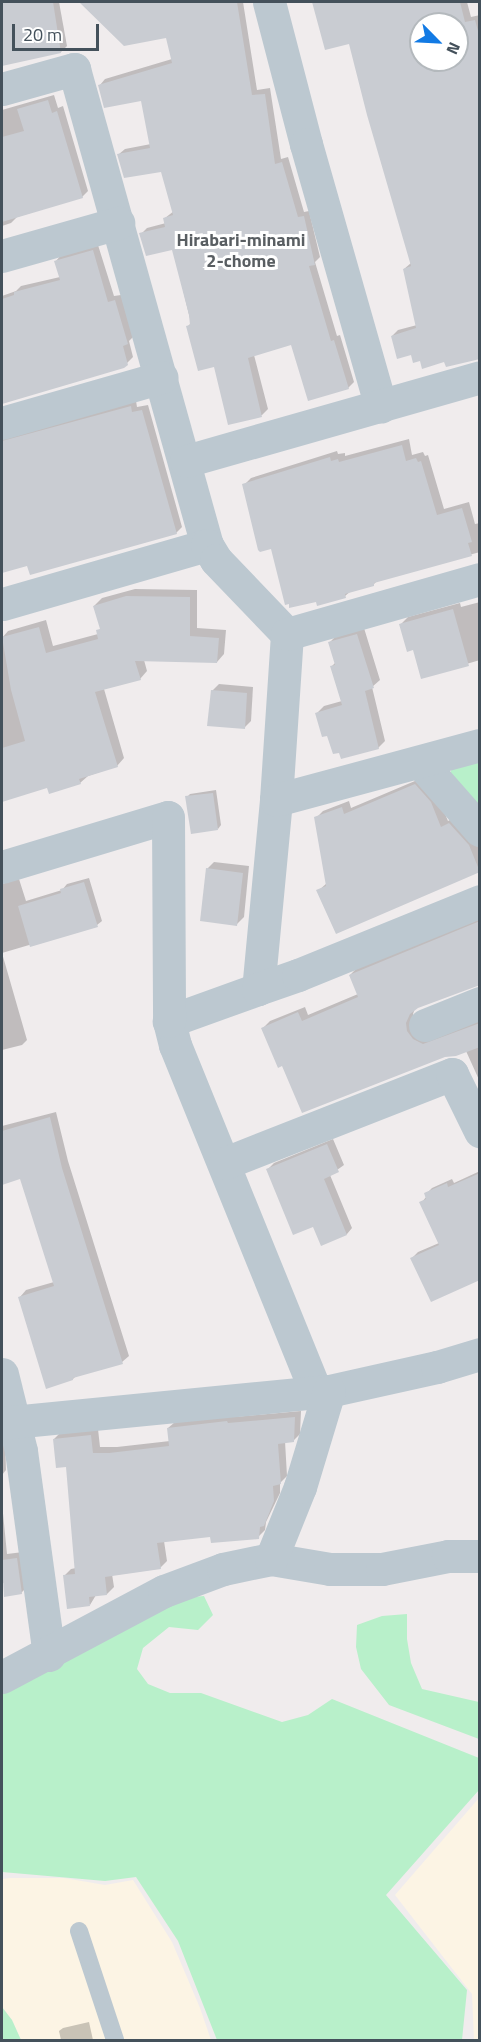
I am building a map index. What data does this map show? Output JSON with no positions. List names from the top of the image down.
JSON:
{
  "districts": ["Hirabari-minami 2-chome"],
  "scale_bar": "20 m",
  "north": "bottom right"
}
